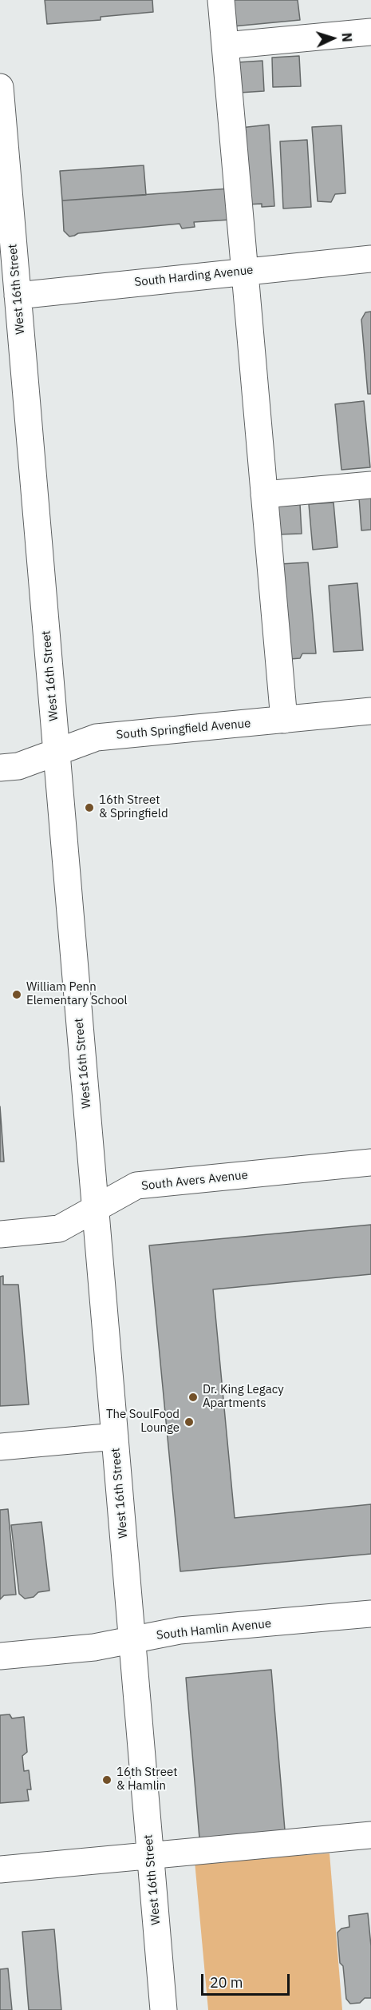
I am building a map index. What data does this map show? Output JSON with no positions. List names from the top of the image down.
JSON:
{
  "streets": {
    "street": [
      "South Harding Avenue",
      "West 16th Street",
      "South Springfield Avenue",
      "South Avers Avenue",
      "South Hamlin Avenue"
    ]
  },
  "crossings": [
    ["South Harding Avenue", "West 16th Street"],
    ["West 16th Street", "South Springfield Avenue"],
    ["West 16th Street", "South Avers Avenue"],
    ["West 16th Street", "South Hamlin Avenue"]
  ],
  "places": [
    "16th Street & Springfield",
    "William Penn Elementary School",
    "Dr. King Legacy Apartments",
    "The SoulFood Lounge",
    "16th Street & Hamlin"
  ],
  "scale_bar": "20 m",
  "north": "right"
}
